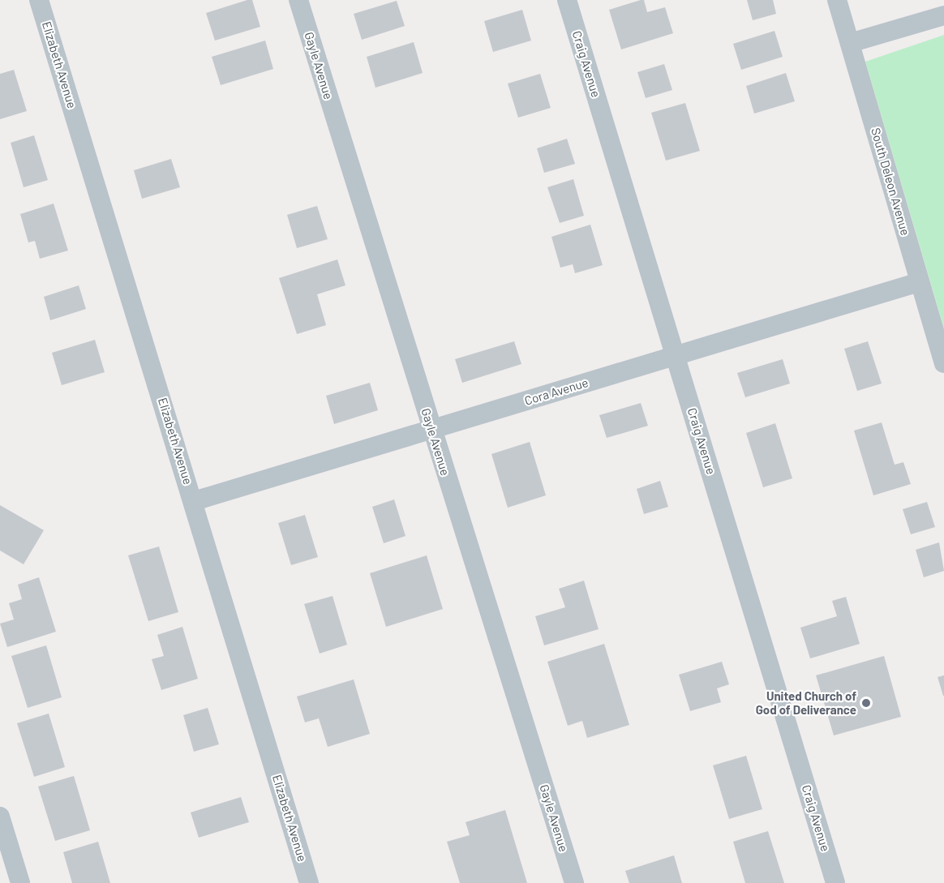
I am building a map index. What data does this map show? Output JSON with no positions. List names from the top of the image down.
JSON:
{
  "streets": {
    "street": [
      "Craig Avenue",
      "Elizabeth Avenue",
      "Gayle Avenue",
      "South Deleon Avenue",
      "Cora Avenue"
    ]
  },
  "crossings": [
    ["Craig Avenue", "Cora Avenue"],
    ["Elizabeth Avenue", "Cora Avenue"],
    ["Gayle Avenue", "Cora Avenue"],
    ["South Deleon Avenue", "Cora Avenue"]
  ],
  "places": ["United Church of God of Deliverance"]
}
